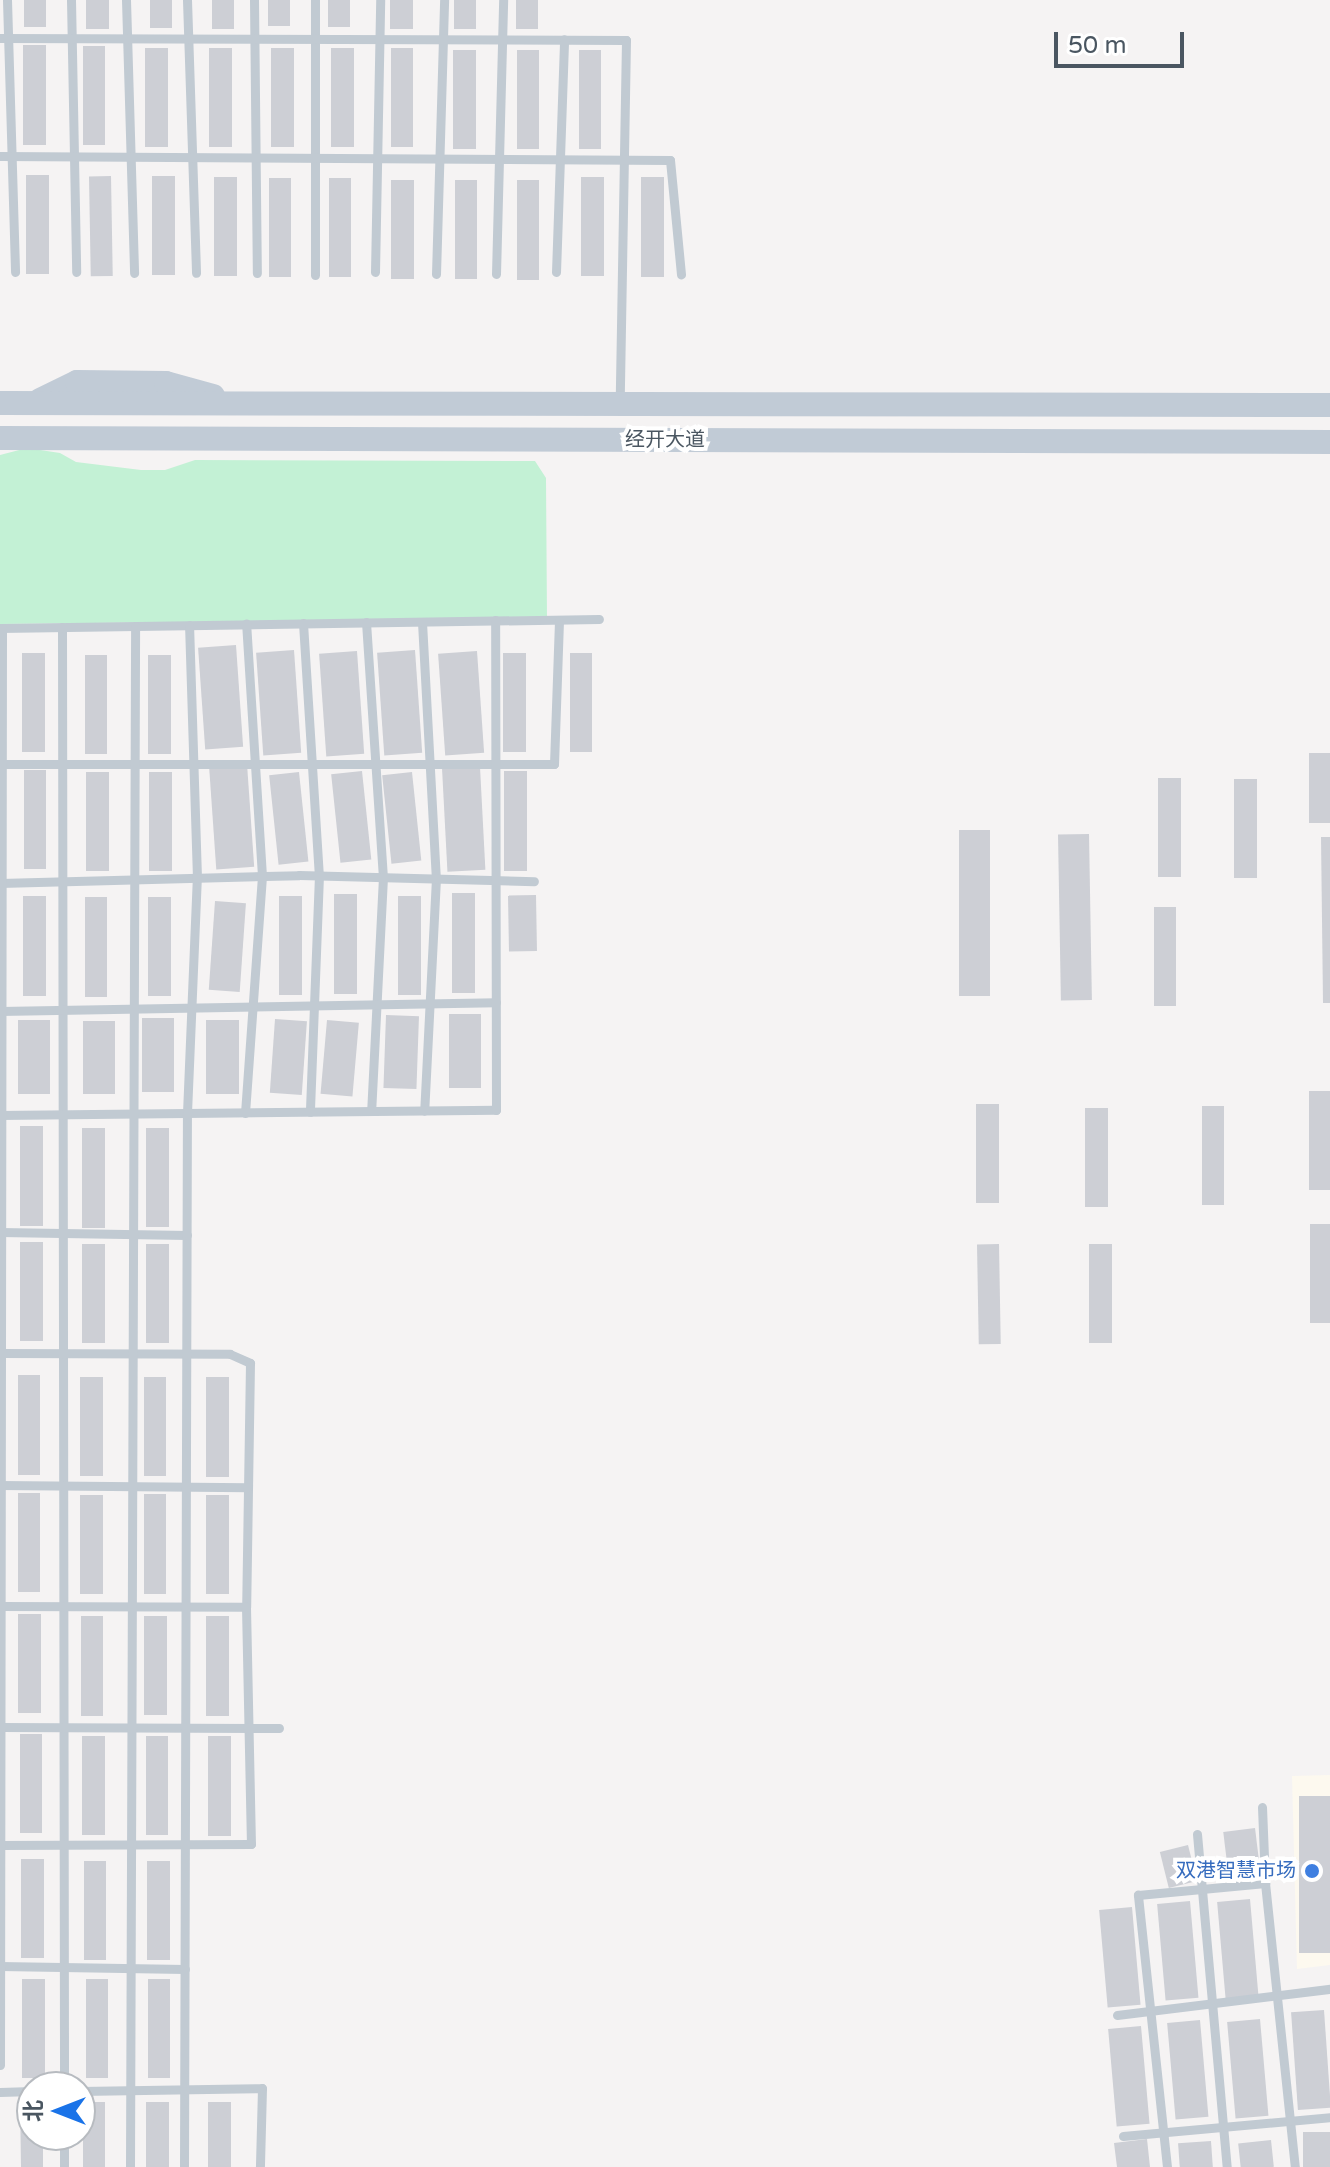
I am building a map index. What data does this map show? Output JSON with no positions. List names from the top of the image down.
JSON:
{
  "streets": {
    "main road": ["经开大道"]
  },
  "places": ["双港智慧市场"],
  "scale_bar": "50 m",
  "north": "left"
}
